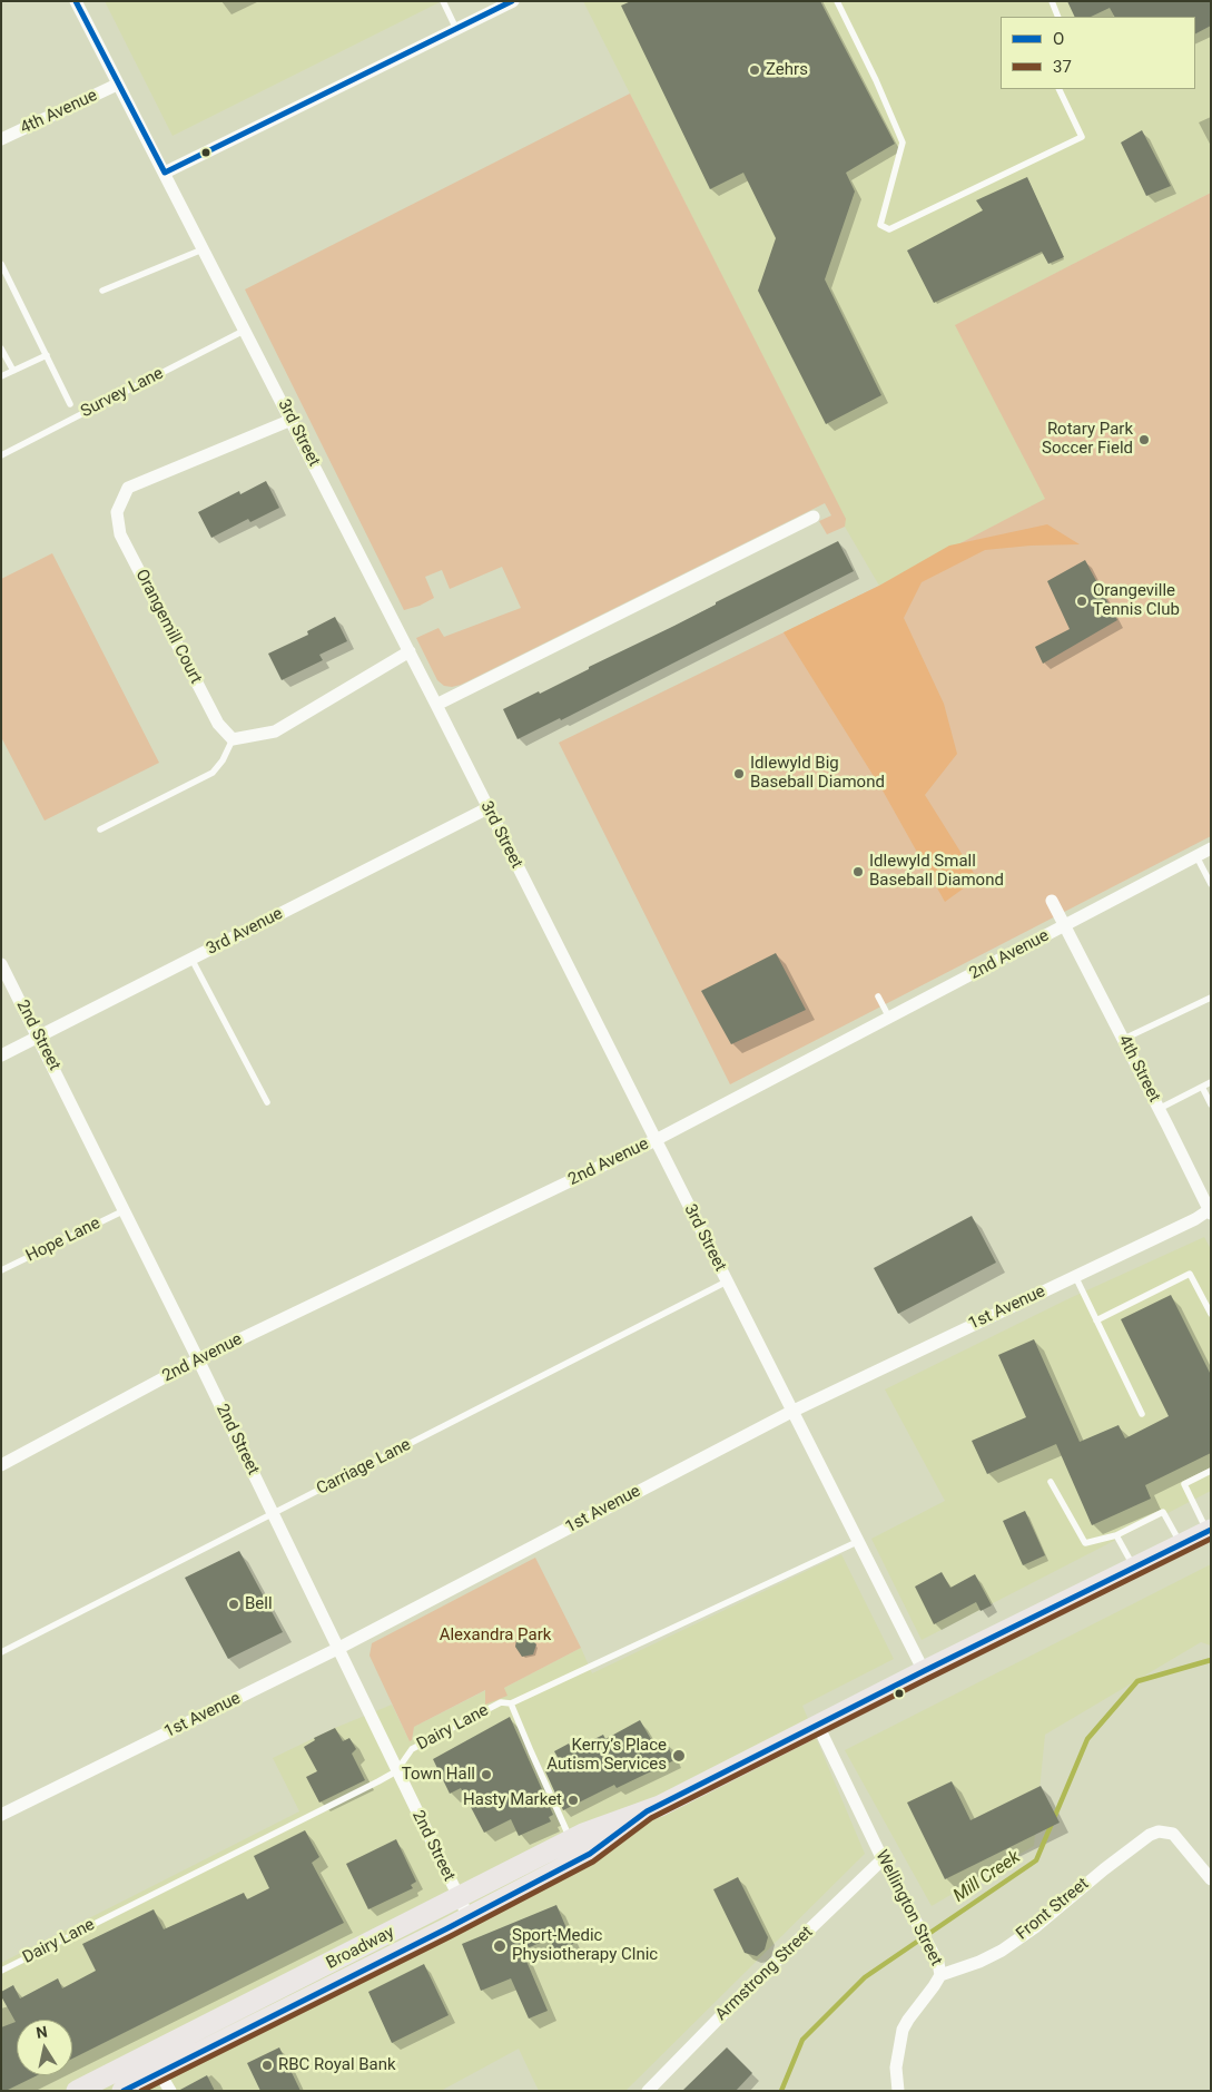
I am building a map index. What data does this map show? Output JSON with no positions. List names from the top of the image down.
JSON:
{
  "streets": {
    "main road": ["Broadway"],
    "street": [
      "4th Avenue",
      "3rd Street",
      "Orangemill Court",
      "3rd Avenue",
      "2nd Avenue",
      "2nd Street",
      "4th Street",
      "1st Avenue",
      "Wellington Street",
      "Front Street",
      "Armstrong Street"
    ],
    "lane": [
      "Survey Lane",
      "Hope Lane",
      "Carriage Lane",
      "Dairy Lane"
    ]
  },
  "crossings": [
    ["4th Avenue", "3rd Street"],
    ["Survey Lane", "3rd Street"],
    ["3rd Street", "Orangemill Court"],
    ["3rd Street", "3rd Avenue"],
    ["3rd Street", "2nd Avenue"],
    ["3rd Street", "1st Avenue"],
    ["3rd Street", "Carriage Lane"],
    ["3rd Street", "Dairy Lane"],
    ["3rd Street", "Broadway"],
    ["3rd Avenue", "2nd Street"],
    ["2nd Avenue", "2nd Street"],
    ["2nd Avenue", "4th Street"],
    ["2nd Street", "Hope Lane"],
    ["2nd Street", "1st Avenue"],
    ["2nd Street", "Carriage Lane"],
    ["2nd Street", "Dairy Lane"],
    ["2nd Street", "Broadway"],
    ["4th Street", "1st Avenue"],
    ["Wellington Street", "Front Street"],
    ["Wellington Street", "Broadway"],
    ["Wellington Street", "Armstrong Street"]
  ],
  "water": ["Mill Creek"],
  "parks": ["Alexandra Park"],
  "places": [
    "Zehrs",
    "Rotary Park Soccer Field",
    "Orangeville Tennis Club",
    "Idlewyld Big Baseball Diamond",
    "Idlewyld Small Baseball Diamond",
    "Bell",
    "Kerry’s Place Autism Services",
    "Town Hall",
    "Hasty Market",
    "Sport-Medic Physiotherapy Clnic",
    "RBC Royal Bank"
  ],
  "lines": ["transit line O", "transit line 37"],
  "legend": ["O", "37"],
  "north": "top"
}
